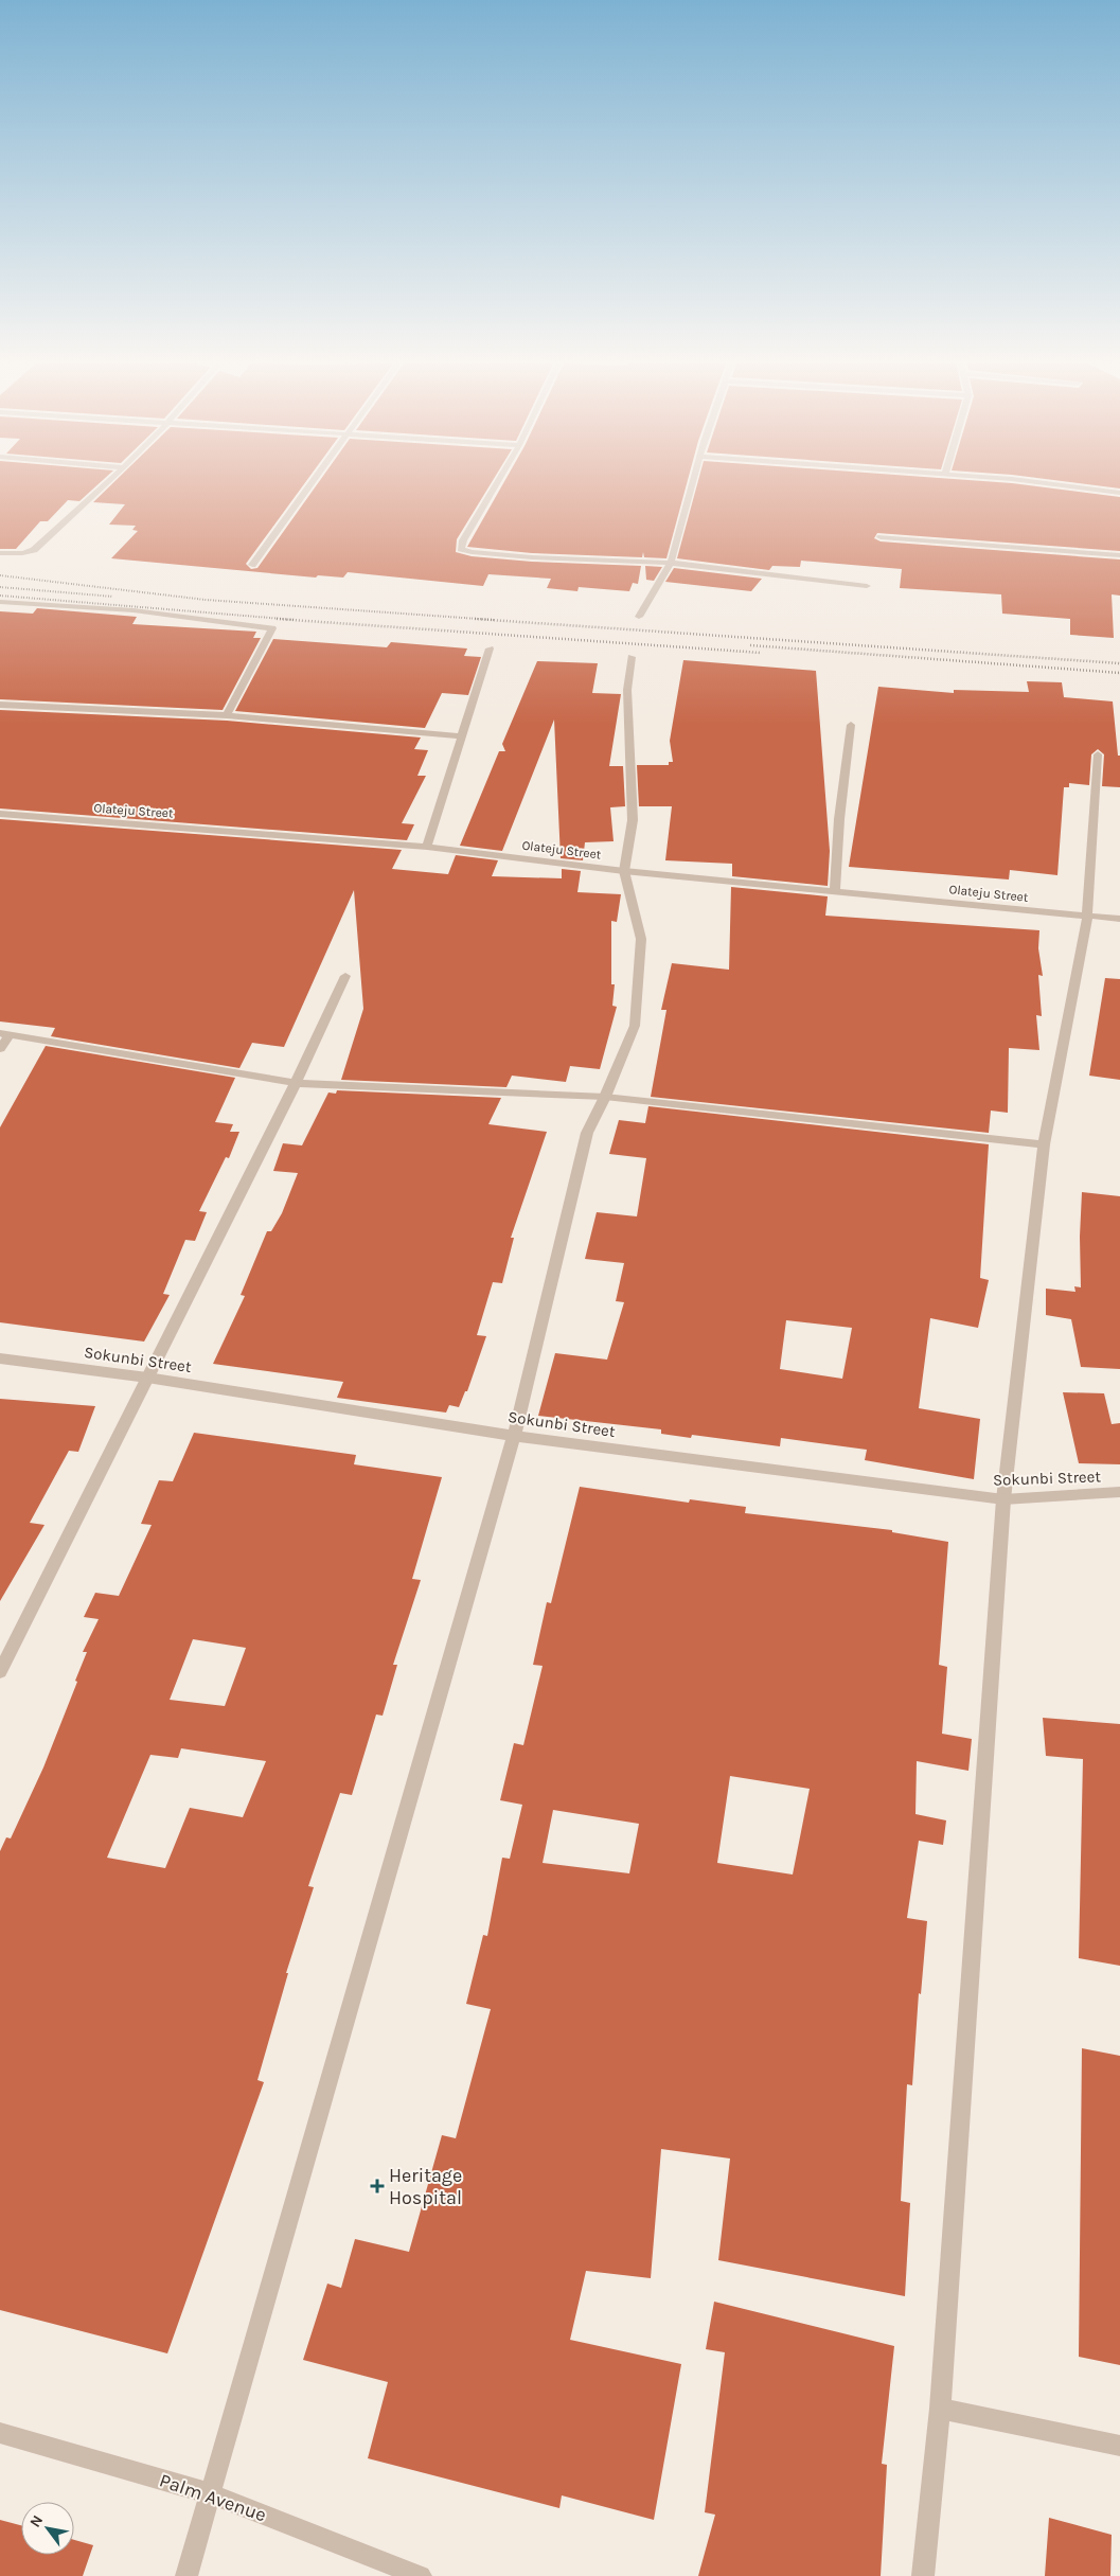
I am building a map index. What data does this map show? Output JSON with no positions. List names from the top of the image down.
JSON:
{
  "streets": {
    "street": ["Olateju Street", "Sokunbi Street", "Palm Avenue"]
  },
  "places": {
    "health": ["Heritage Hospital"]
  },
  "north": "top left"
}
